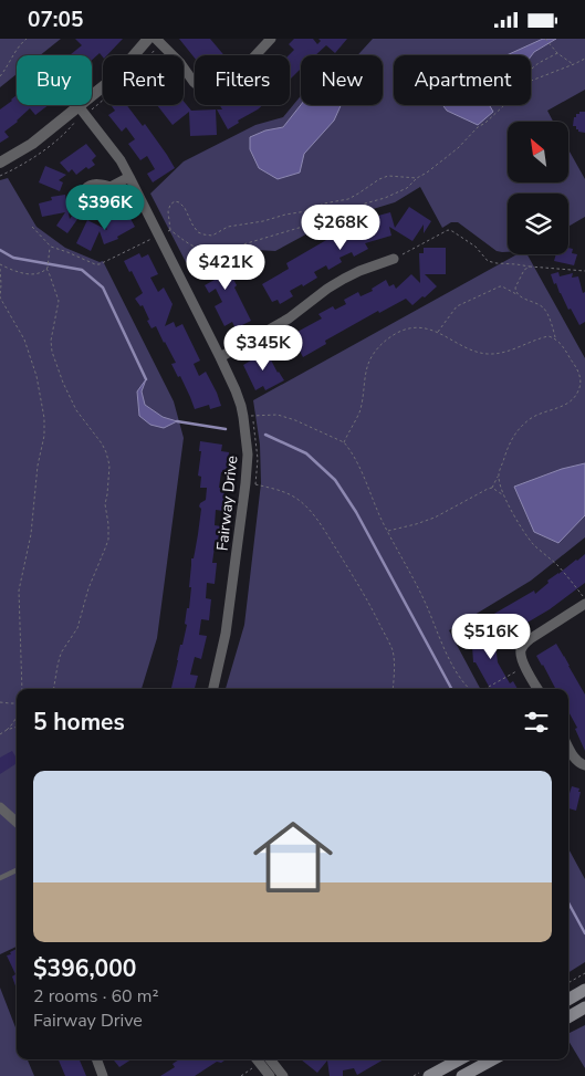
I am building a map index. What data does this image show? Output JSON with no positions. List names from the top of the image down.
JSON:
{
  "streets": {
    "street": ["Fairway Drive"]
  },
  "north": "top left",
  "page": {
    "status": "07:05",
    "chip": [
      "Buy",
      "Rent",
      "Filters",
      "New",
      "Apartment"
    ],
    "price": [
      "$396K",
      "$268K",
      "$421K",
      "$345K",
      "$516K"
    ],
    "heading": "5 homes",
    "list": [
      {
        "name": "$396,000",
        "note": "2 rooms · 60 m² · Fairway Drive"
      }
    ]
  }
}
